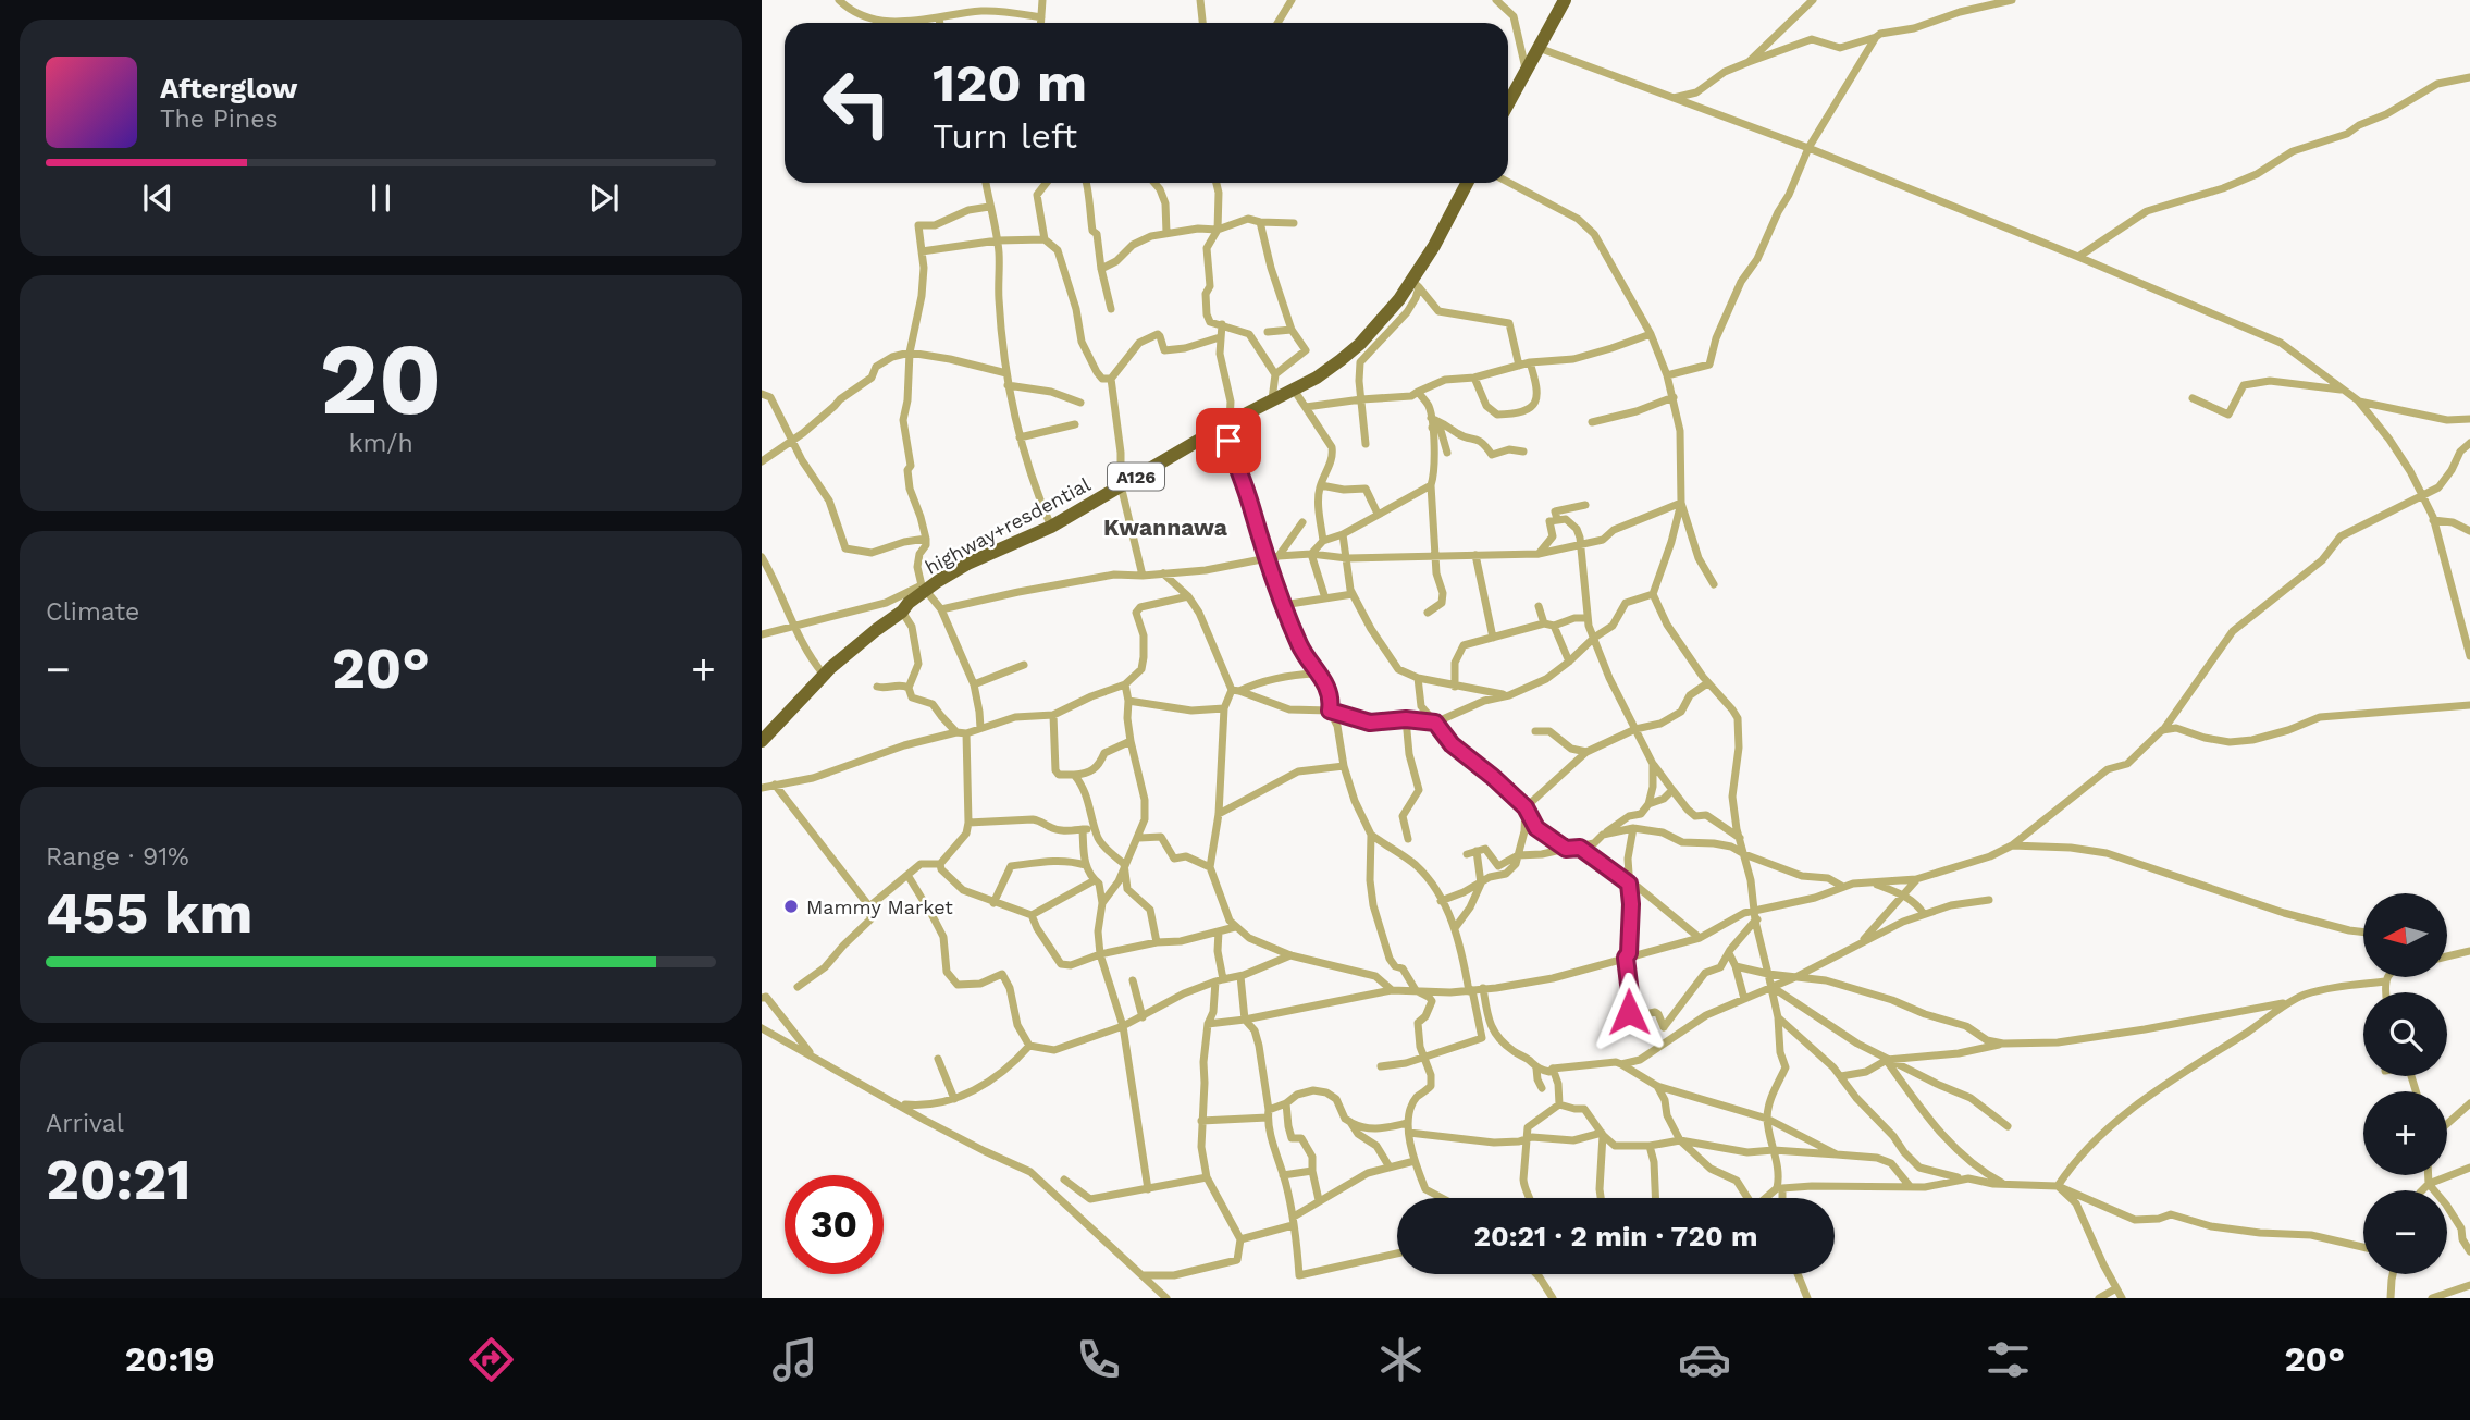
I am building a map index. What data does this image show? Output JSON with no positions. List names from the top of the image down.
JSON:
{
  "streets": {
    "highway": ["A126", "highway+resdential"]
  },
  "districts": ["Kwannawa"],
  "places": ["Mammy Market"],
  "north": "left",
  "page": {
    "turn": ["120 m", "Turn left"],
    "song": ["Afterglow", "The Pines"],
    "tile": [
      ["20", "km/h"],
      "Climate",
      ["Range · 91%", "455 km"],
      ["Arrival", "20:21"]
    ],
    "heat": ["−", "20°", "+"],
    "map_buttons": ["+", "−"],
    "limit": "30",
    "trip": "20:21 · 2 min · 720 m",
    "tabs": ["20:19", "20°"]
  }
}
